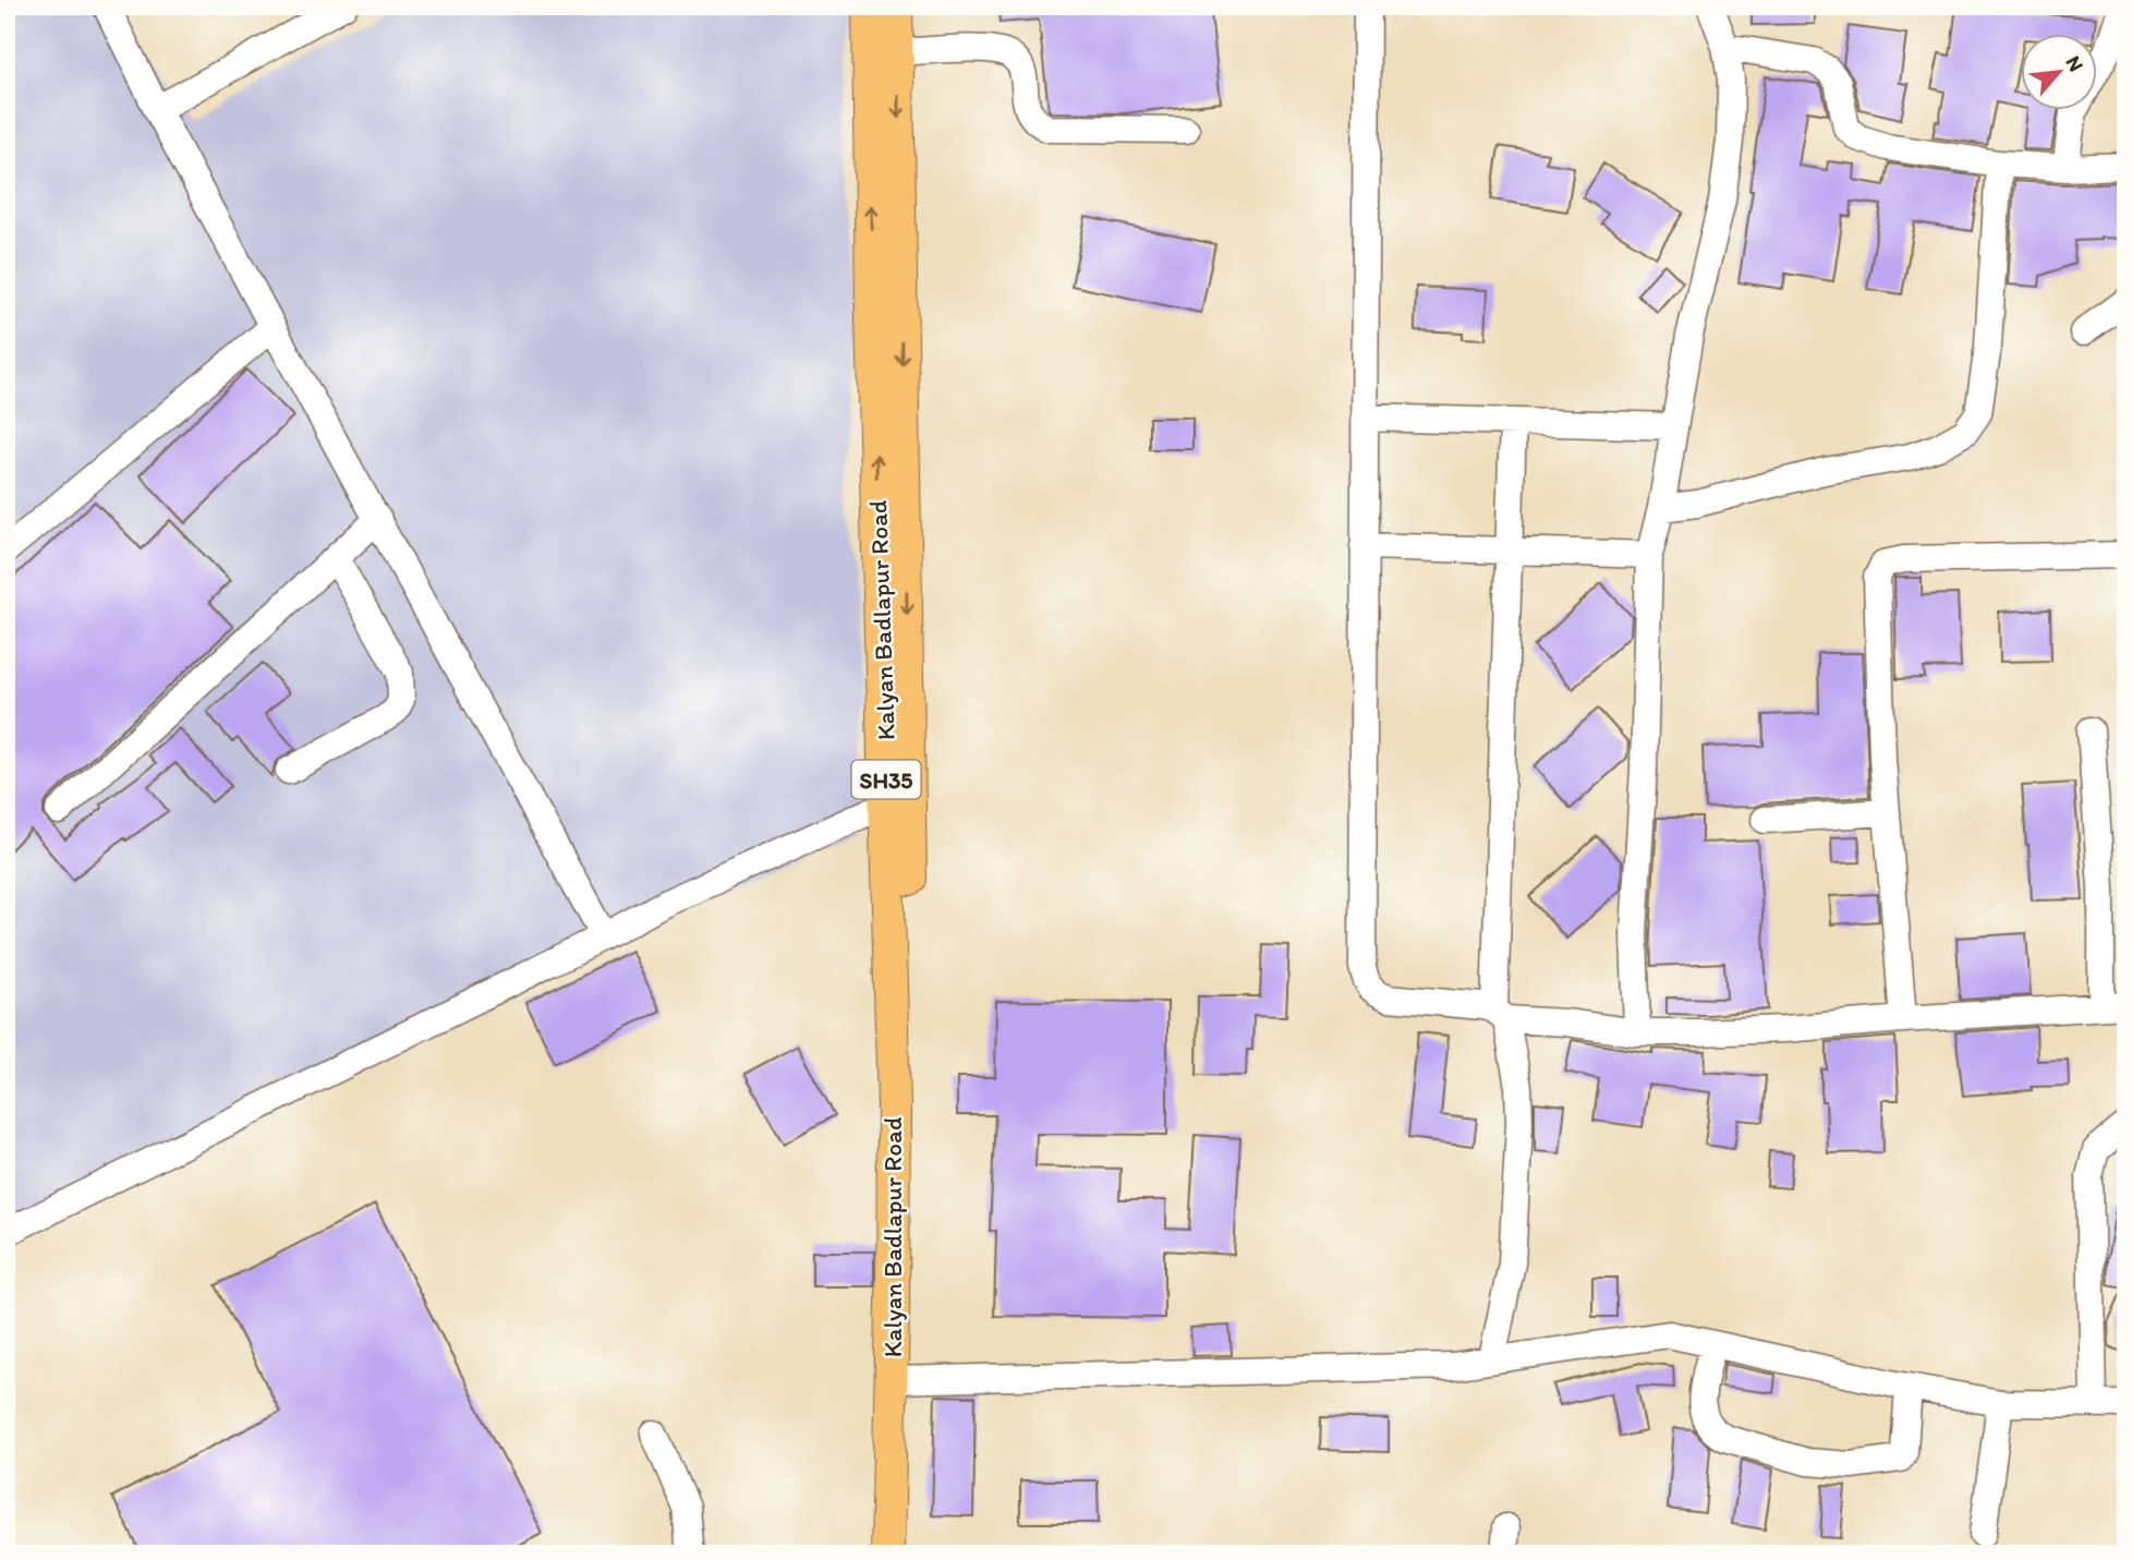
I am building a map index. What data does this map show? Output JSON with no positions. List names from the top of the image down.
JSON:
{
  "streets": {
    "main road": ["Kalyan Badlapur Road", "SH35"]
  },
  "north": "top right"
}
